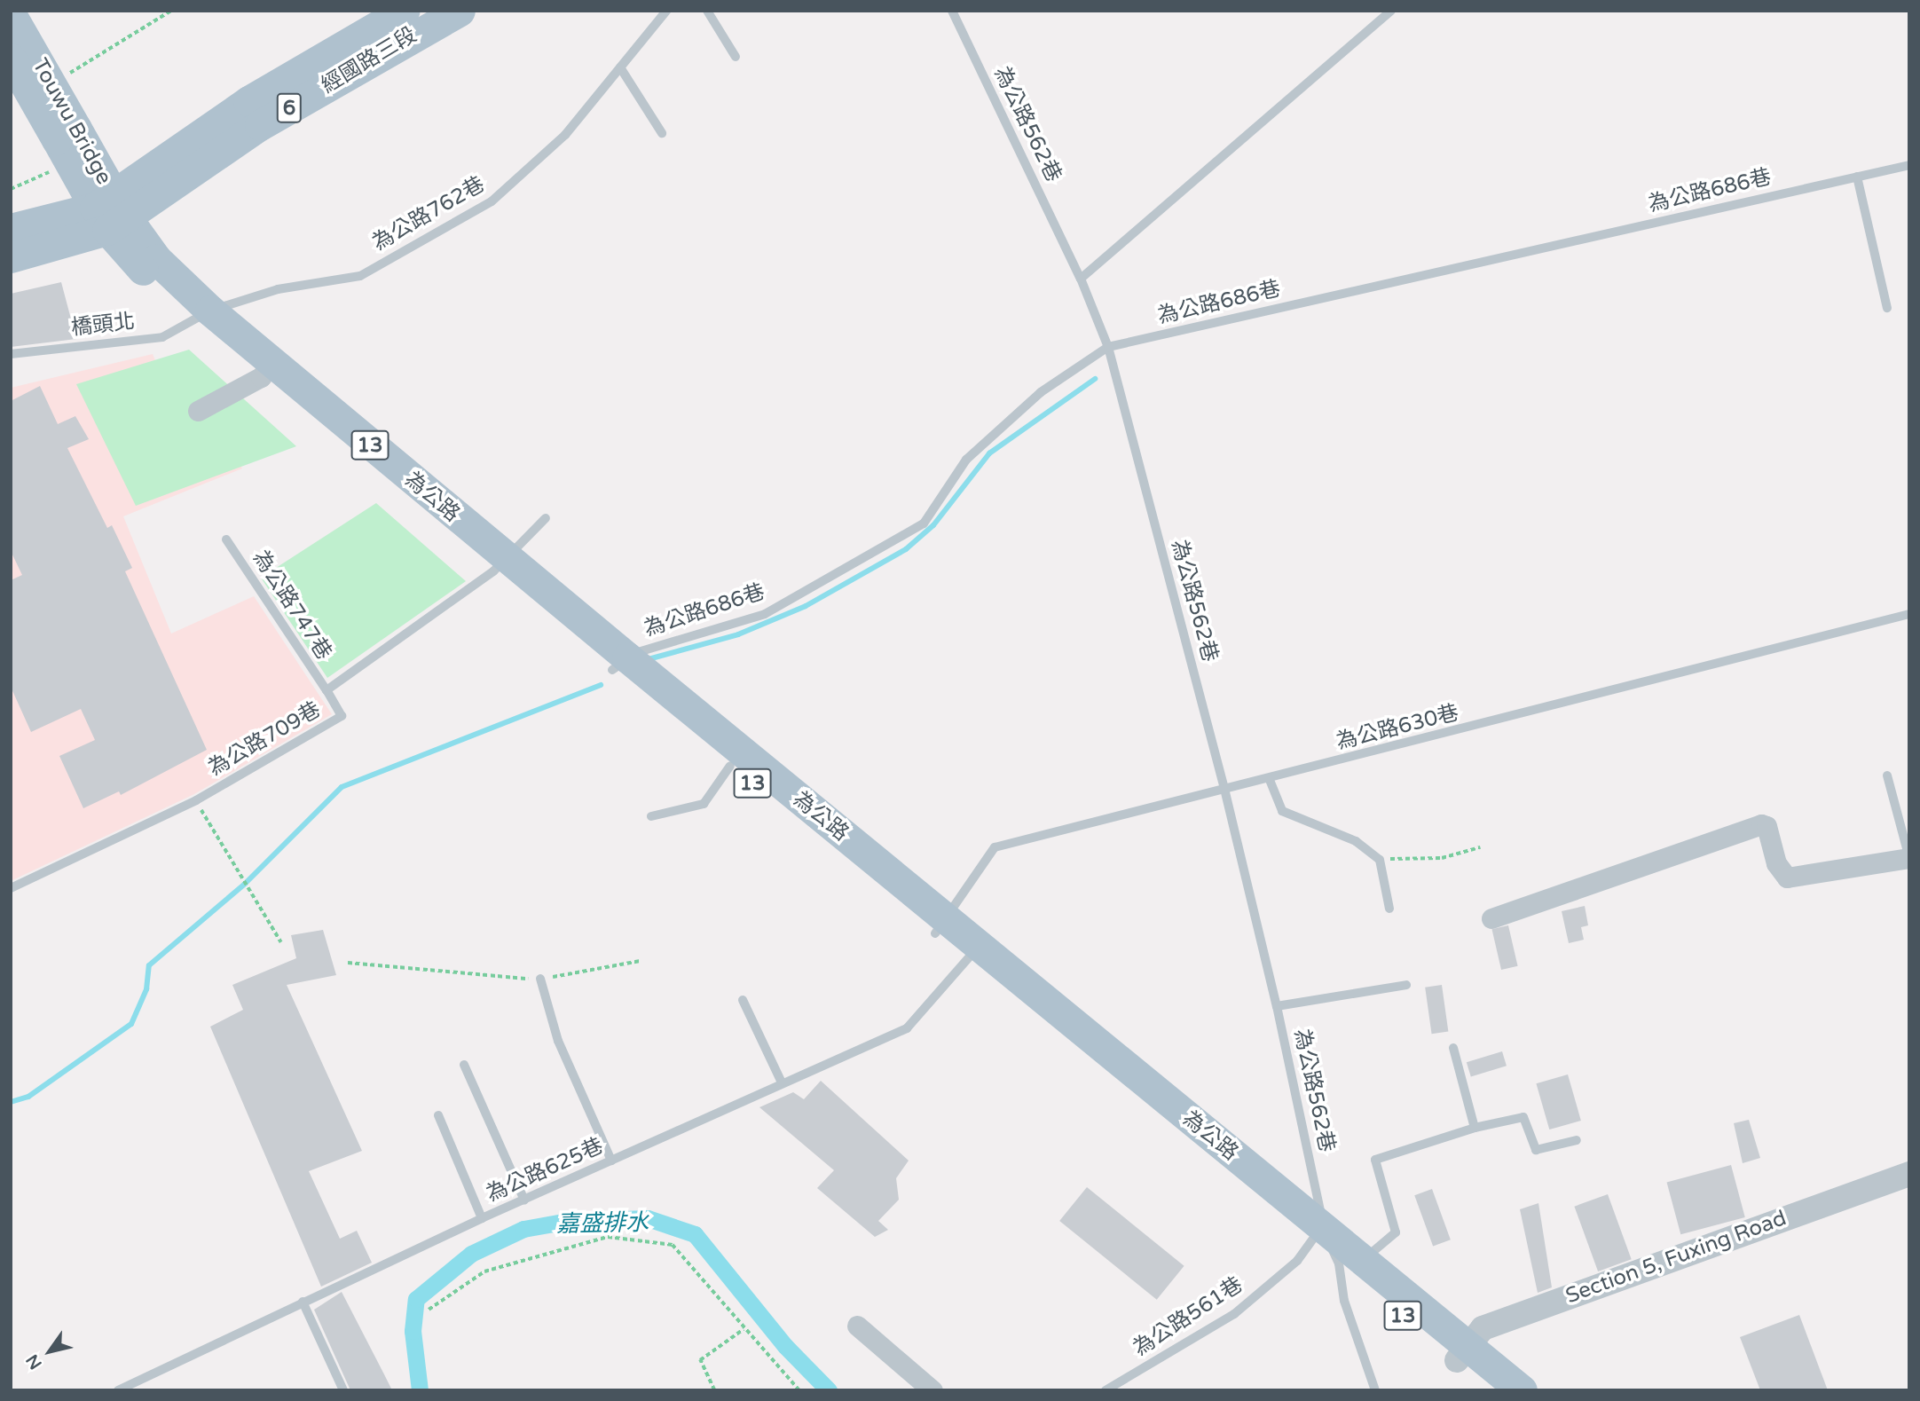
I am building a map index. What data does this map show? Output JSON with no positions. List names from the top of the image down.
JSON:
{
  "streets": {
    "main road": [
      "經國路三段",
      "6",
      "Touwu Bridge",
      "13",
      "為公路"
    ],
    "street": ["Section 5, Fuxing Road"],
    "lane": [
      "為公路562巷",
      "為公路686巷",
      "為公路762巷",
      "橋頭北",
      "為公路747巷",
      "為公路630巷",
      "為公路709巷",
      "為公路625巷",
      "為公路561巷"
    ]
  },
  "crossings": [
    ["經國路三段", "6"],
    ["經國路三段", "Touwu Bridge"],
    ["經國路三段", "為公路"],
    ["6", "Touwu Bridge"],
    ["6", "為公路"],
    ["Touwu Bridge", "為公路"],
    ["為公路562巷", "為公路686巷"],
    ["為公路562巷", "為公路"],
    ["為公路562巷", "為公路630巷"],
    ["為公路562巷", "為公路561巷"],
    ["為公路686巷", "為公路"],
    ["為公路762巷", "橋頭北"],
    ["為公路762巷", "為公路"],
    ["橋頭北", "為公路"],
    ["為公路", "為公路630巷"],
    ["為公路", "為公路709巷"],
    ["為公路", "為公路625巷"],
    ["為公路", "Section 5, Fuxing Road"],
    ["為公路", "為公路561巷"],
    ["為公路747巷", "為公路709巷"]
  ],
  "water": ["嘉盛排水"],
  "north": "bottom left"
}
